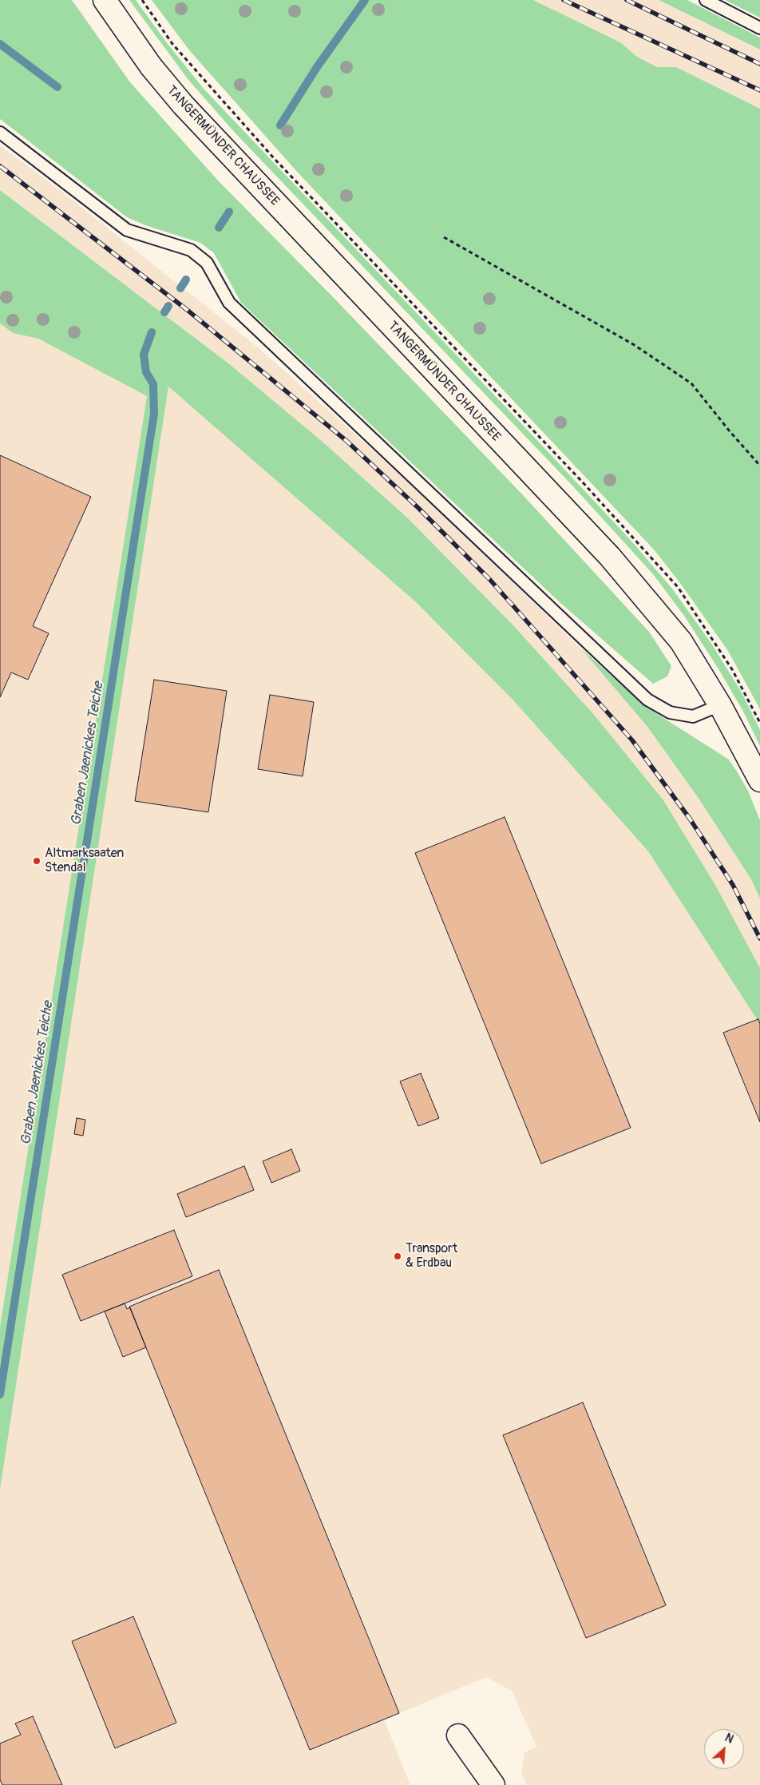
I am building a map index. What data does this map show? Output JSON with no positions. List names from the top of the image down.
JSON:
{
  "streets": {
    "main road": ["TANGERMÜNDER CHAUSSEE"]
  },
  "water": ["Graben Jaenickes Teiche"],
  "places": ["Altmarksaaten Stendal", "Transport & Erdbau"],
  "north": "top right"
}
